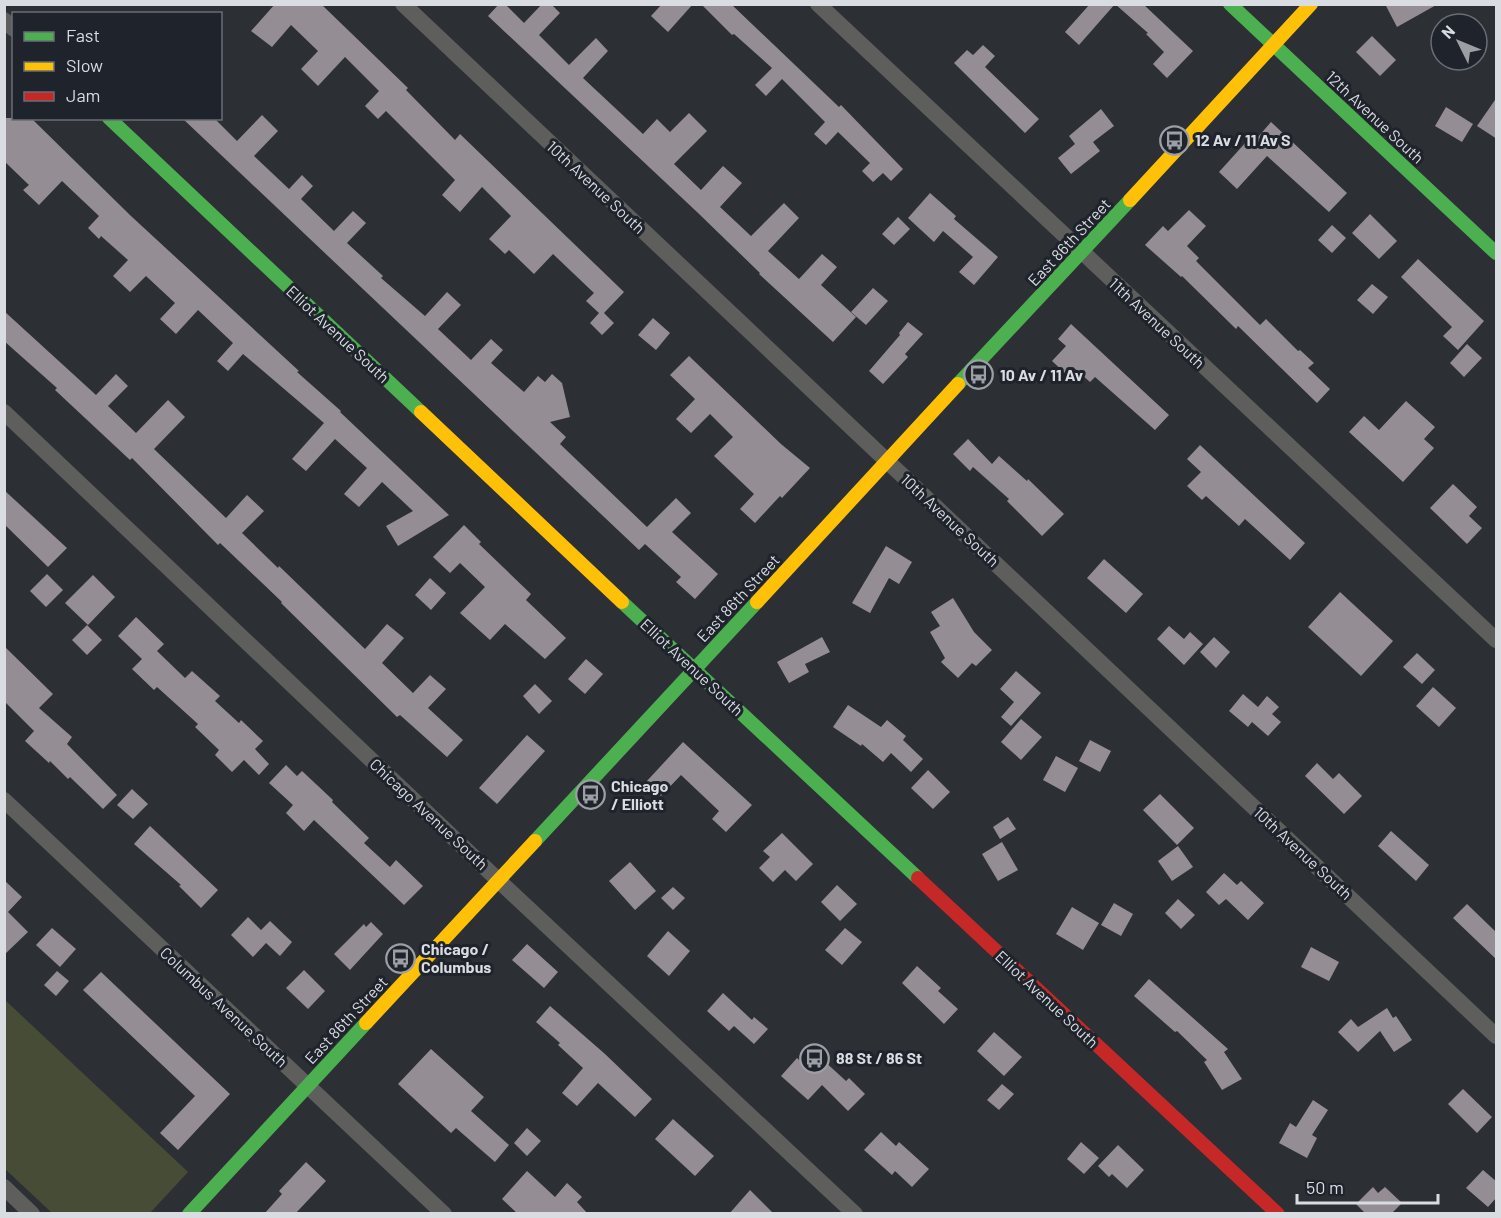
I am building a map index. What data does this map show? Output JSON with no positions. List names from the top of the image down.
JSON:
{
  "streets": {
    "street": [
      "12th Avenue South",
      "10th Avenue South",
      "East 86th Street",
      "11th Avenue South",
      "Elliot Avenue South",
      "Chicago Avenue South",
      "Columbus Avenue South"
    ]
  },
  "crossings": [
    ["12th Avenue South", "East 86th Street"],
    ["10th Avenue South", "East 86th Street"],
    ["East 86th Street", "11th Avenue South"],
    ["East 86th Street", "Elliot Avenue South"],
    ["East 86th Street", "Chicago Avenue South"],
    ["East 86th Street", "Columbus Avenue South"]
  ],
  "places": {
    "bus stop": [
      "12 Av / 11 Av S",
      "10 Av / 11 Av",
      "Chicago / Elliott",
      "Chicago / Columbus",
      "88 St / 86 St"
    ]
  },
  "legend": ["Fast", "Slow", "Jam"],
  "scale_bar": "50 m",
  "north": "top left"
}
